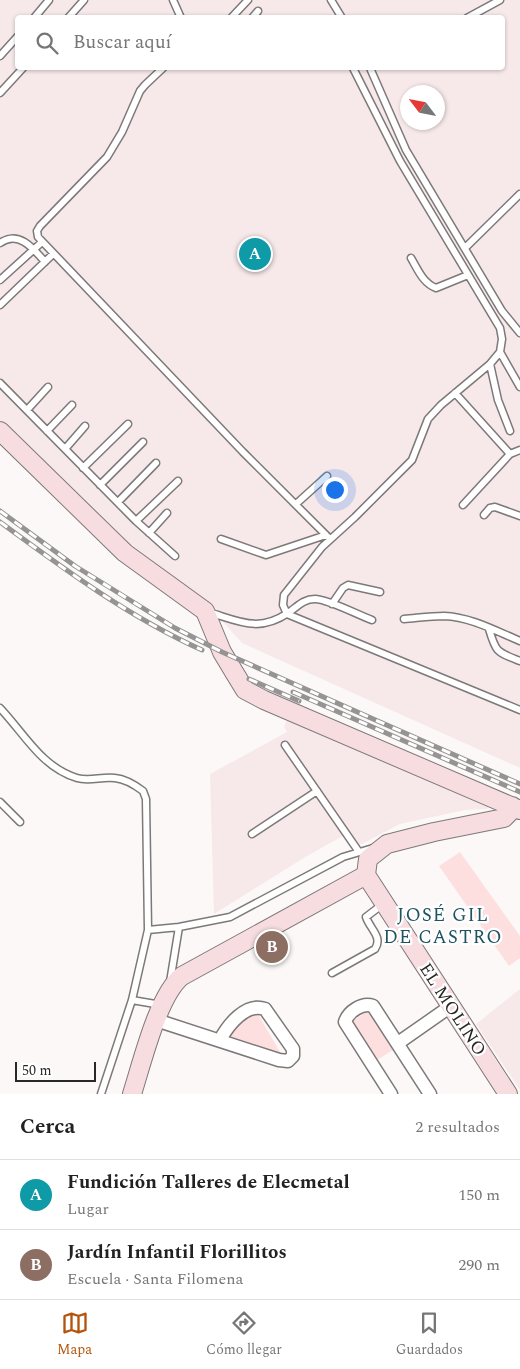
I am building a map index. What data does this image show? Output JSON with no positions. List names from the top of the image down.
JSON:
{
  "streets": {
    "street": ["EL MOLINO"]
  },
  "districts": ["JOSÉ GIL DE CASTRO"],
  "scale_bar": "50 m",
  "north": "top left",
  "page": {
    "search": "Buscar aquí",
    "pins": ["A", "B"],
    "scale": "50 m",
    "heading": ["Cerca", "2 resultados"],
    "list": [
      {
        "mark": "A",
        "name": "Fundición Talleres de Elecmetal",
        "note": "Lugar",
        "value": "150 m"
      },
      {
        "mark": "B",
        "name": "Jardín Infantil Florillitos",
        "note": "Escuela · Santa Filomena",
        "value": "290 m"
      }
    ],
    "nav": ["Mapa", "Cómo llegar", "Guardados"]
  }
}
